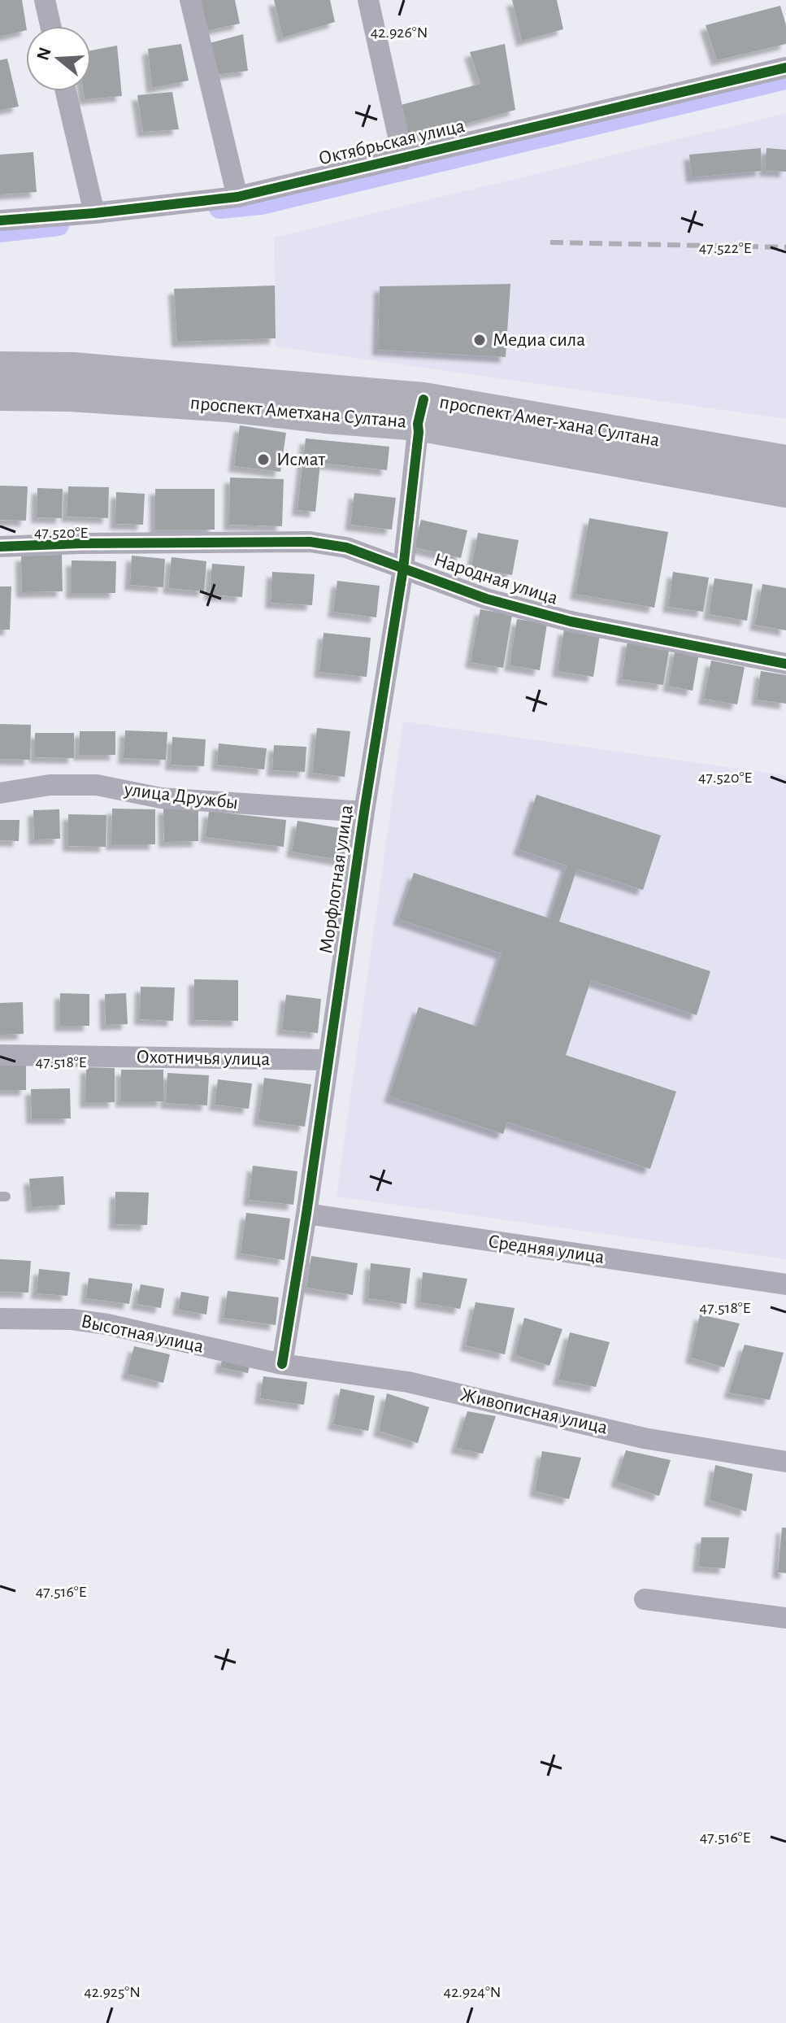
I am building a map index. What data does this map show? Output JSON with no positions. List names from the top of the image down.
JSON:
{
  "streets": {
    "main road": ["проспект Аметхана Султана", "проспект Амет-хана Султана"],
    "street": [
      "Октябрьская улица",
      "Народная улица",
      "улица Дружбы",
      "Морфлотная улица",
      "Охотничья улица",
      "Средняя улица",
      "Высотная улица",
      "Живописная улица"
    ]
  },
  "crossings": [
    ["проспект Аметхана Султана", "проспект Амет-хана Султана"],
    ["проспект Аметхана Султана", "Морфлотная улица"],
    ["проспект Амет-хана Султана", "Морфлотная улица"],
    ["Народная улица", "Морфлотная улица"],
    ["улица Дружбы", "Морфлотная улица"],
    ["Морфлотная улица", "Охотничья улица"],
    ["Морфлотная улица", "Средняя улица"],
    ["Морфлотная улица", "Высотная улица"],
    ["Морфлотная улица", "Живописная улица"],
    ["Высотная улица", "Живописная улица"]
  ],
  "places": ["Медиа сила", "Исмат"],
  "north": "left",
  "coordinates": [
    "42.926°N",
    "47.522°E",
    "47.520°E",
    "47.518°E",
    "47.516°E",
    "42.925°N",
    "42.924°N"
  ]
}
